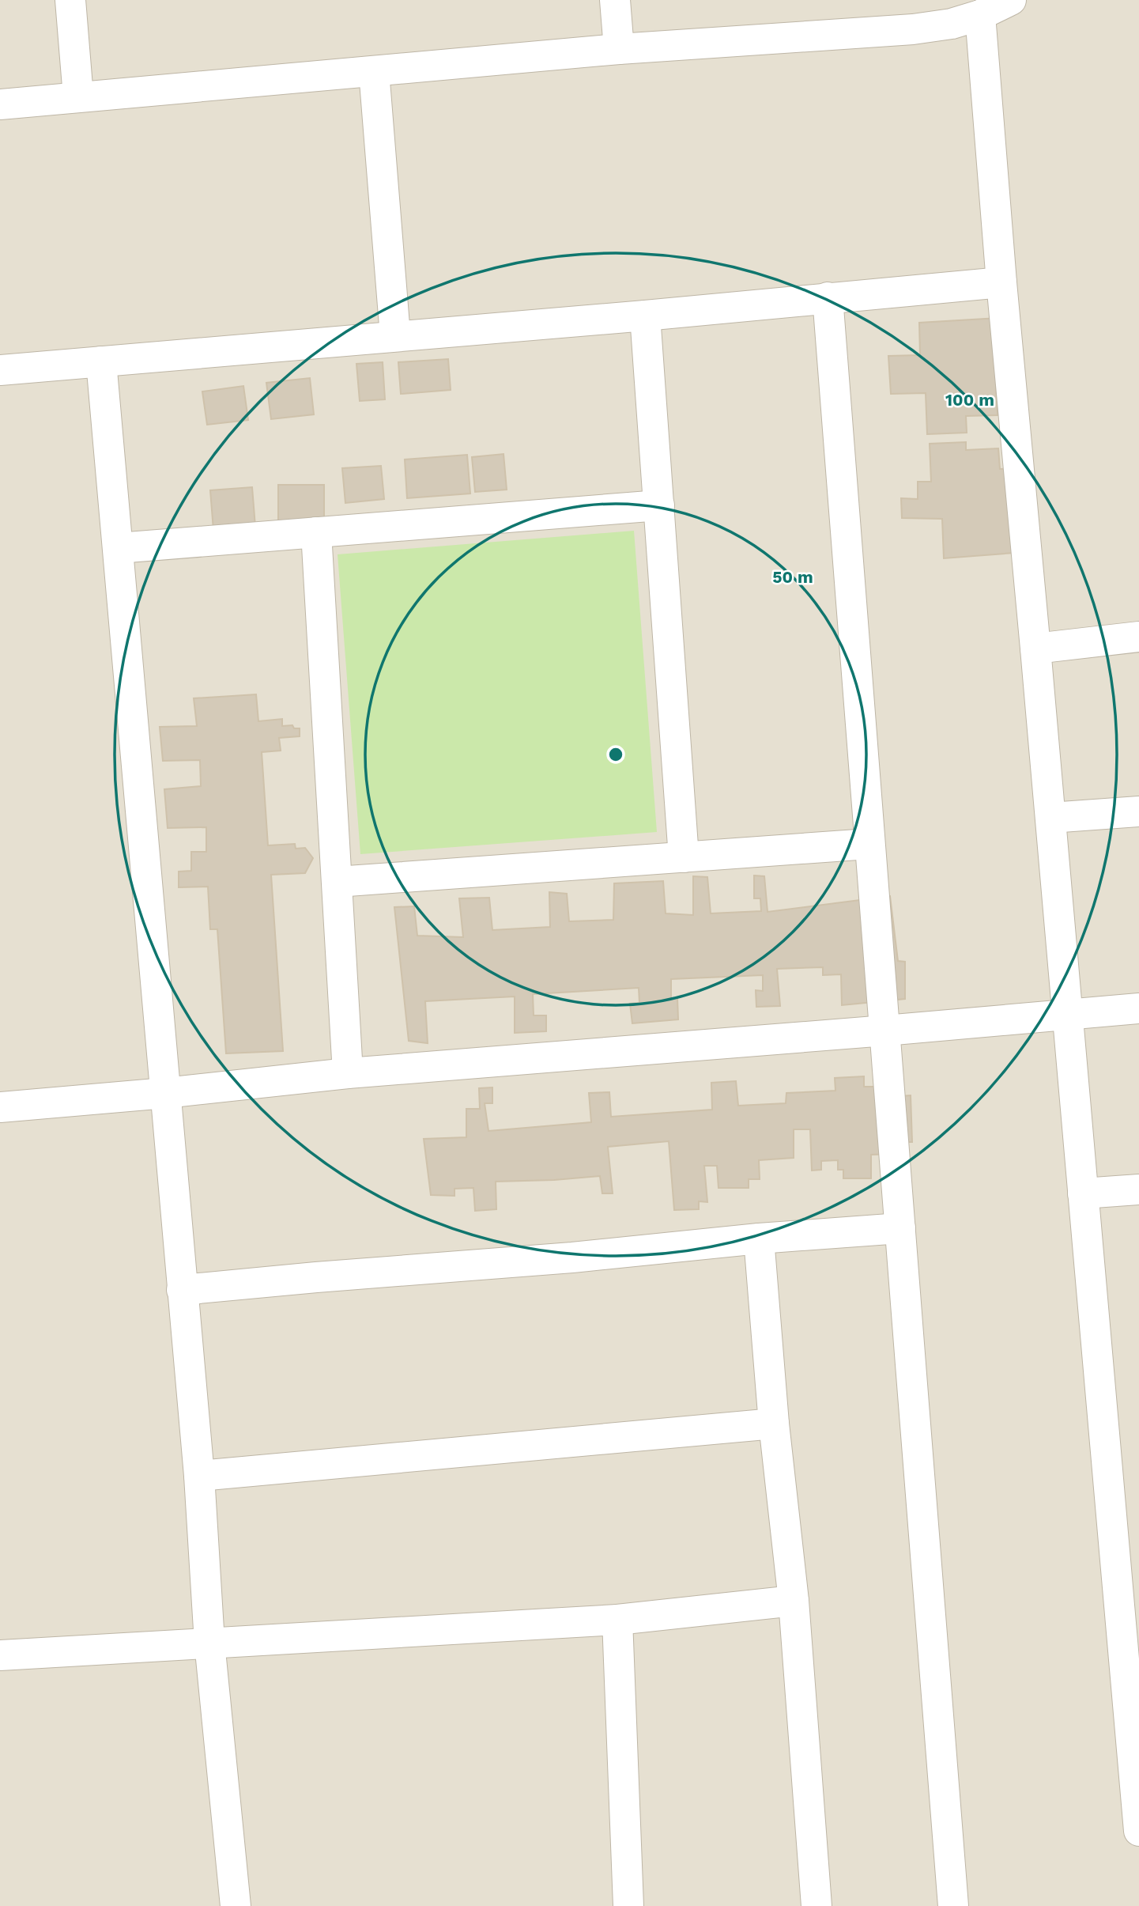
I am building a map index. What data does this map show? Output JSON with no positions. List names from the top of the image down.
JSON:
{
  "rings": ["100 m", "50 m"]
}
